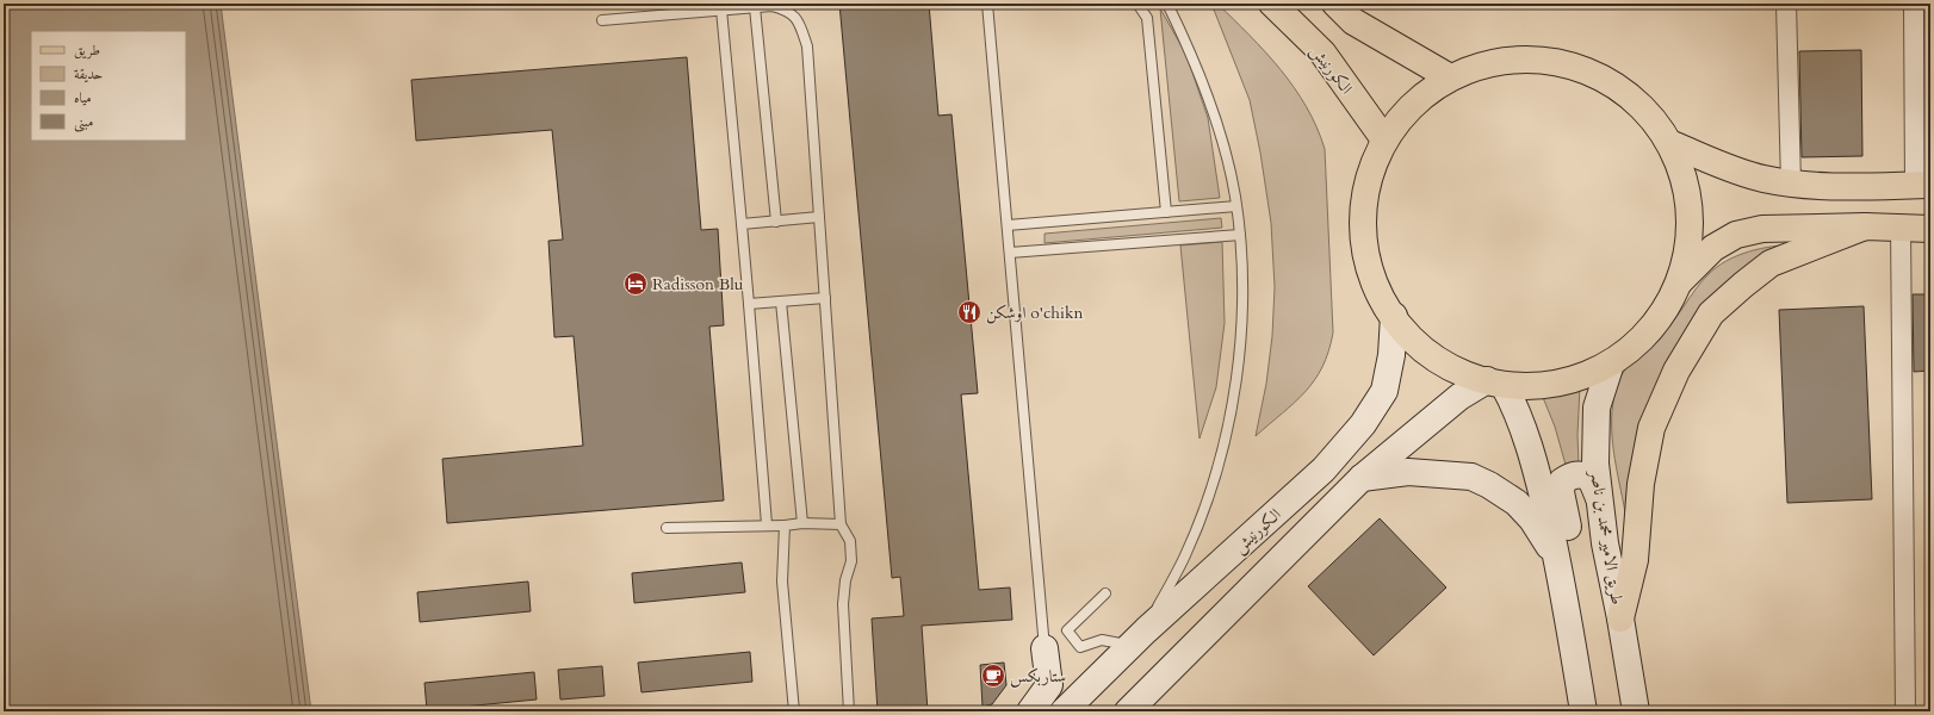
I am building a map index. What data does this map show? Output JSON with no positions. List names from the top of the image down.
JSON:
{
  "streets": {
    "main road": ["الكورنيش", "طريق الامير محمد بن ناصر"]
  },
  "places": {
    "hotel": ["Radisson Blu"],
    "restaurant": ["اوشكن o'chikn"],
    "cafe": ["ستاربكس"]
  },
  "legend": [
    "طريق",
    "حديقة",
    "مياه",
    "مبنى"
  ]
}
